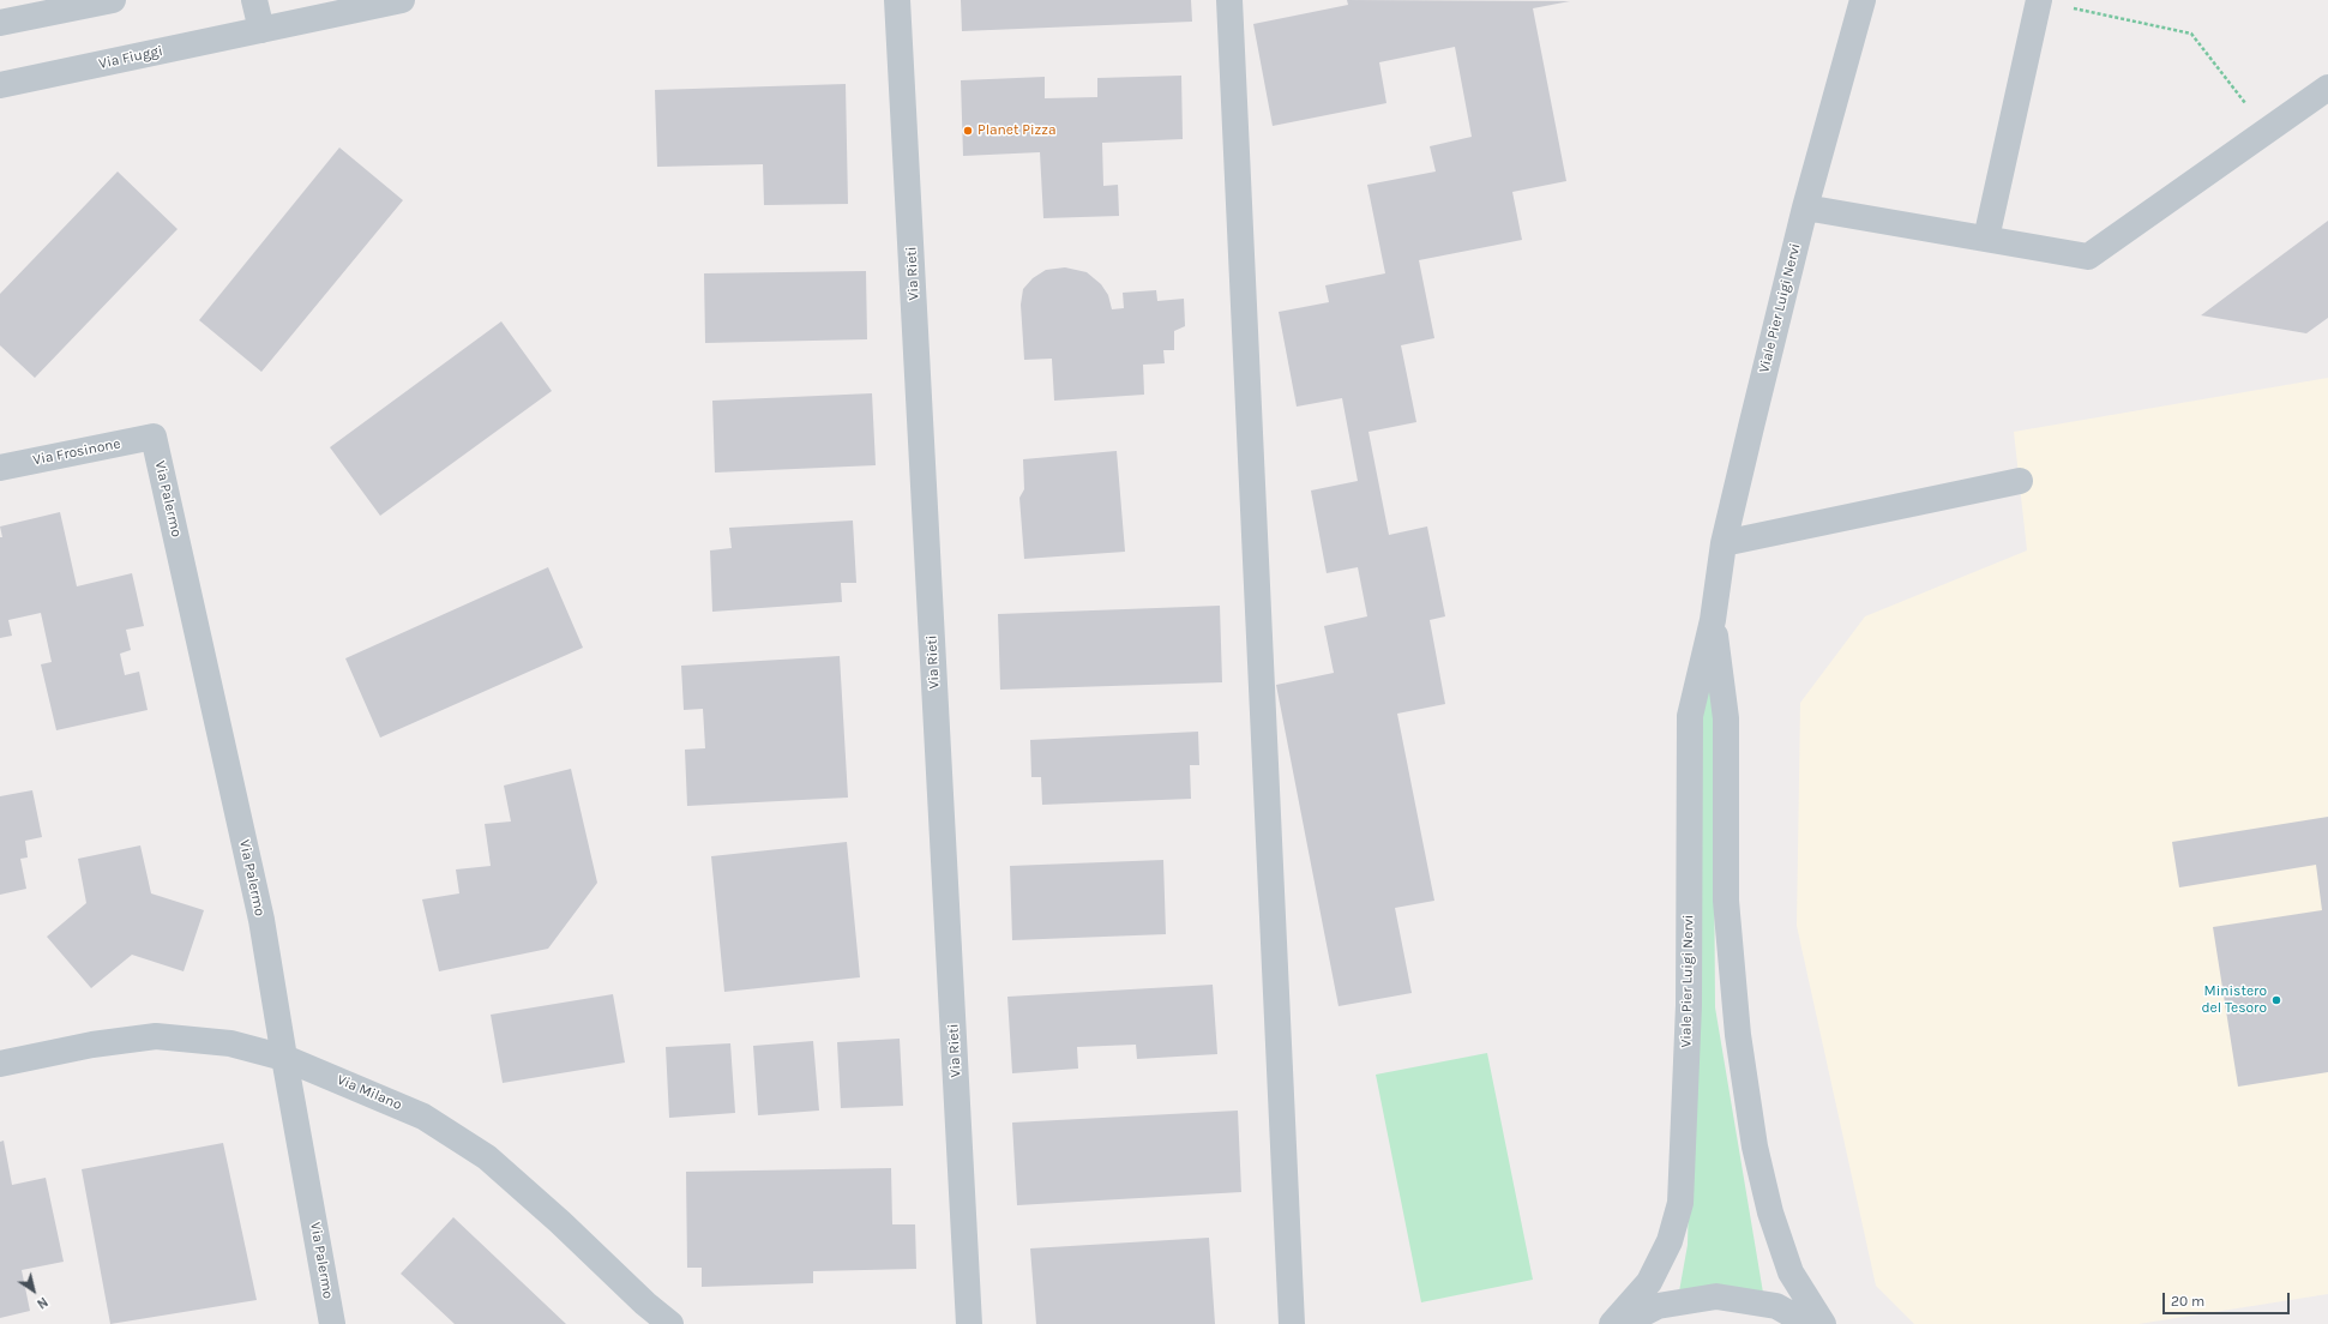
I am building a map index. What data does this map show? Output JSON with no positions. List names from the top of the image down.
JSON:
{
  "streets": {
    "street": [
      "Via Fiuggi",
      "Via Rieti",
      "Viale Pier Luigi Nervi",
      "Via Frosinone",
      "Via Palermo",
      "Via Milano"
    ]
  },
  "crossings": [
    ["Via Frosinone", "Via Palermo"],
    ["Via Palermo", "Via Milano"]
  ],
  "places": ["Planet Pizza", "Ministero del Tesoro"],
  "scale_bar": "20 m",
  "north": "bottom right"
}
